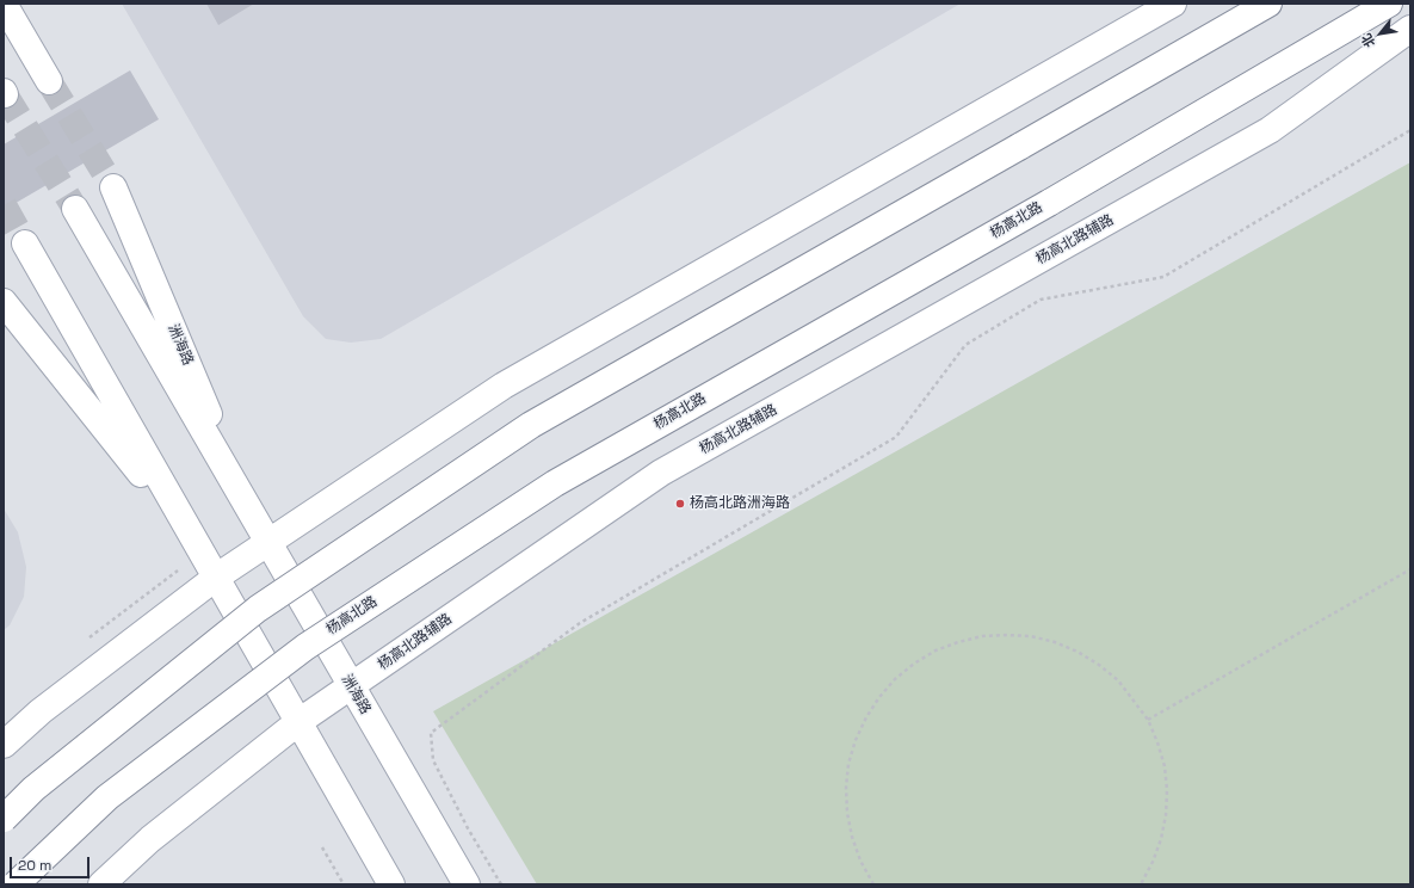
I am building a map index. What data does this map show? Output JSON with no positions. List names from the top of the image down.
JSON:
{
  "streets": {
    "main road": ["杨高北路", "杨高北路辅路", "洲海路"]
  },
  "crossings": [
    ["杨高北路辅路", "洲海路"]
  ],
  "places": ["杨高北路洲海路"],
  "scale_bar": "20 m",
  "north": "bottom left"
}
